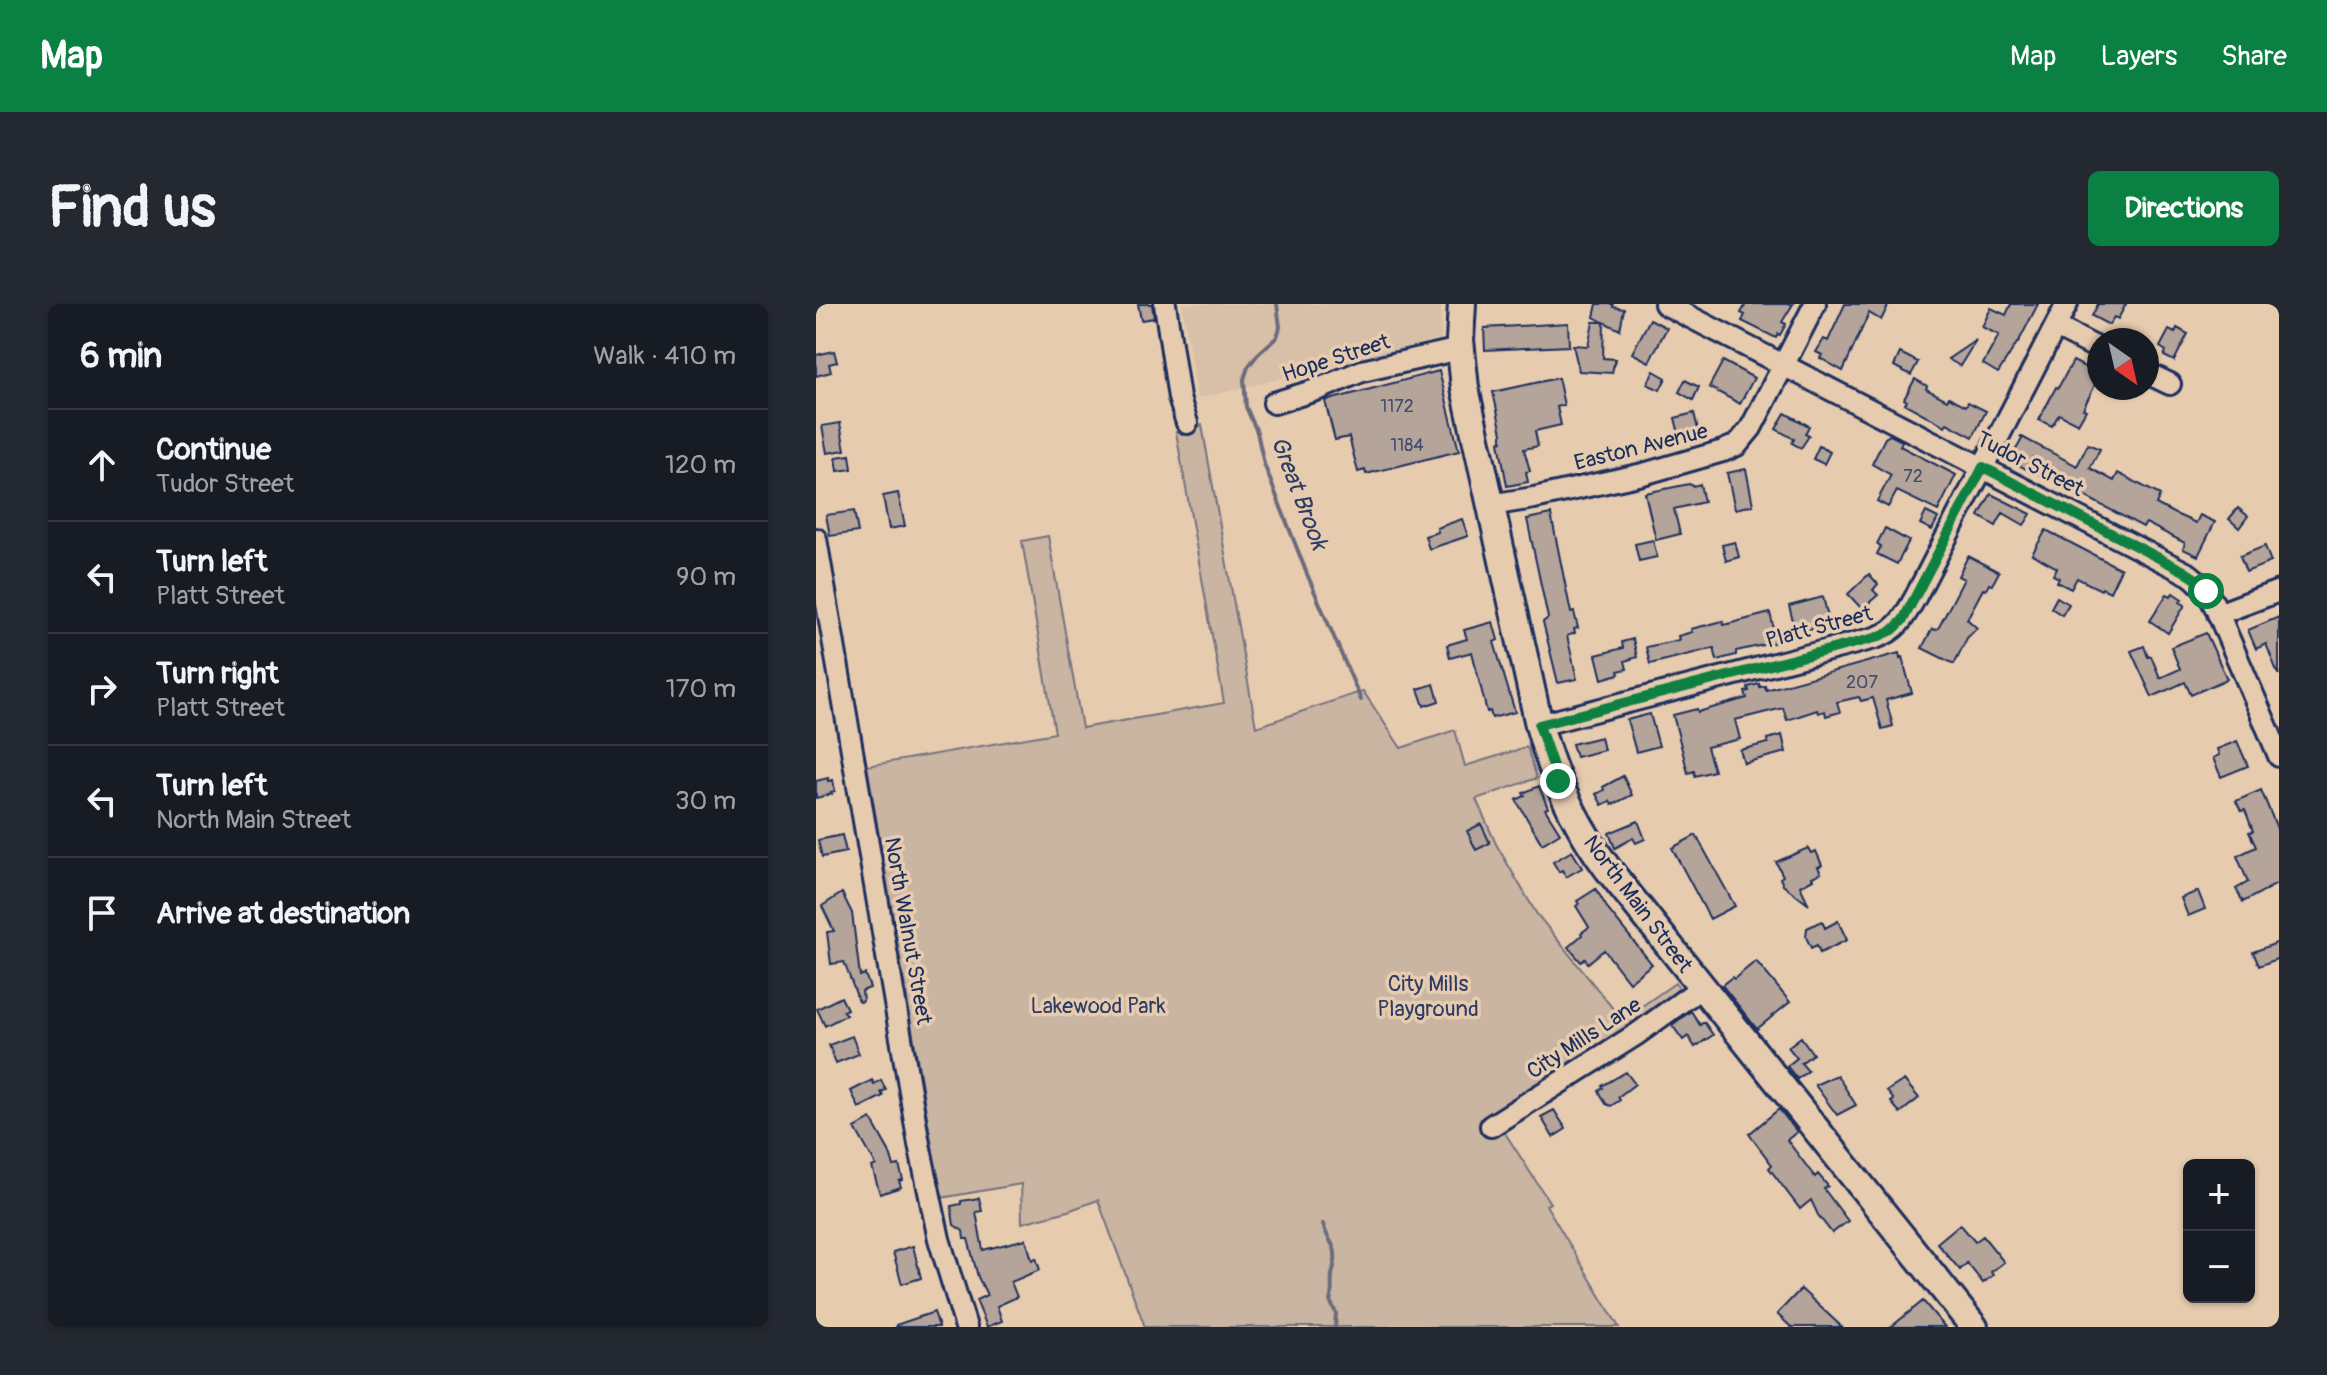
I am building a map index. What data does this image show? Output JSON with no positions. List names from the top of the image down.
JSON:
{
  "streets": {
    "main road": ["North Main Street"],
    "street": [
      "Hope Street",
      "Easton Avenue",
      "Tudor Street",
      "Platt Street",
      "North Walnut Street",
      "City Mills Lane"
    ]
  },
  "crossings": [
    ["Hope Street", "North Main Street"],
    ["Easton Avenue", "Tudor Street"],
    ["Easton Avenue", "North Main Street"],
    ["Tudor Street", "Platt Street"],
    ["Platt Street", "North Main Street"],
    ["North Main Street", "City Mills Lane"]
  ],
  "water": ["Great Brook"],
  "parks": ["City Mills Playground", "Lakewood Park"],
  "house_numbers": [
    "1172",
    "1184",
    "72",
    "207"
  ],
  "north": "bottom right",
  "page": {
    "header": "Map",
    "nav": ["Map", "Layers", "Share"],
    "buttons": "Directions",
    "title": "Find us",
    "heading": ["6 min", "Walk · 410 m"],
    "list": [
      ["Continue", "Tudor Street", "120 m"],
      ["Turn left", "Platt Street", "90 m"],
      ["Turn right", "Platt Street", "170 m"],
      ["Turn left", "North Main Street", "30 m"],
      "Arrive at destination"
    ],
    "map_buttons": ["+", "−"]
  }
}
